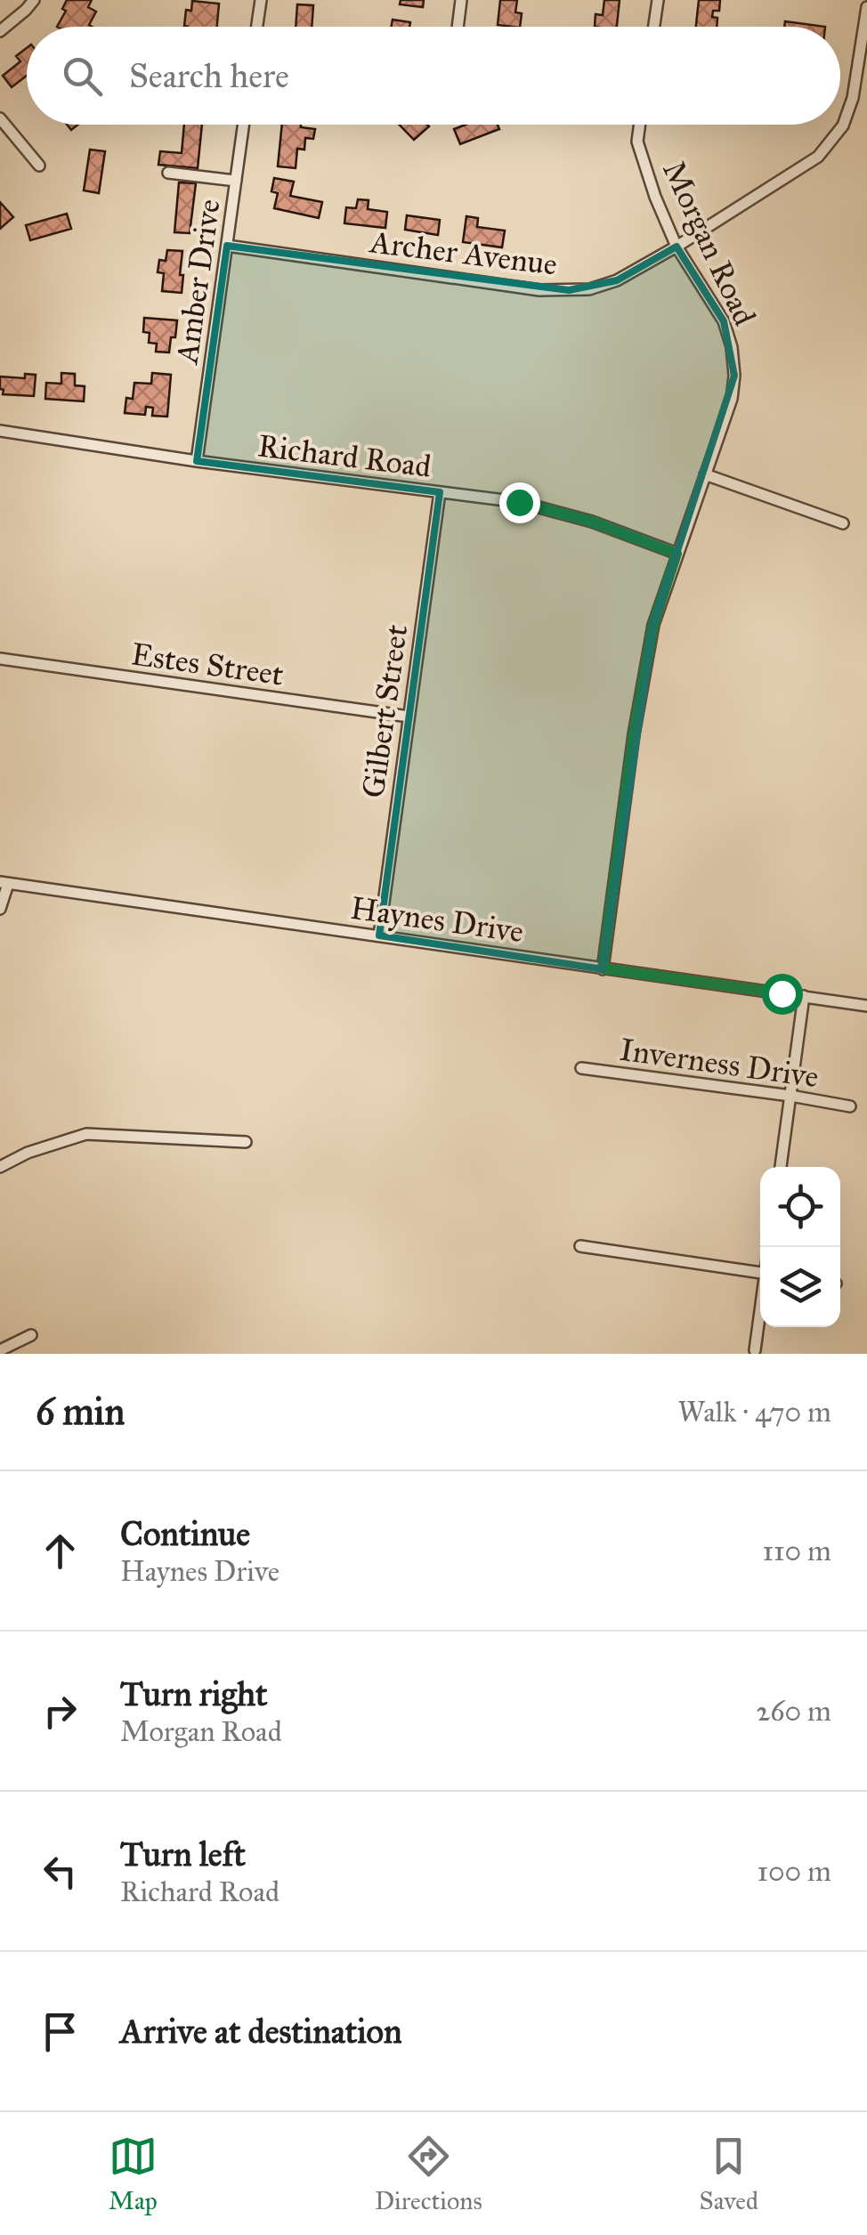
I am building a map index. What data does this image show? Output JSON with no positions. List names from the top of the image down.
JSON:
{
  "streets": {
    "street": [
      "Morgan Road",
      "Archer Avenue",
      "Amber Drive",
      "Richard Road",
      "Estes Street",
      "Gilbert Street",
      "Haynes Drive",
      "Inverness Drive"
    ]
  },
  "crossings": [
    ["Morgan Road", "Archer Avenue"],
    ["Morgan Road", "Richard Road"],
    ["Morgan Road", "Haynes Drive"],
    ["Archer Avenue", "Amber Drive"],
    ["Amber Drive", "Richard Road"],
    ["Richard Road", "Gilbert Street"],
    ["Estes Street", "Gilbert Street"],
    ["Gilbert Street", "Haynes Drive"]
  ],
  "page": {
    "search": "Search here",
    "heading": ["6 min", "Walk · 470 m"],
    "list": [
      ["Continue", "Haynes Drive", "110 m"],
      ["Turn right", "Morgan Road", "260 m"],
      ["Turn left", "Richard Road", "100 m"],
      "Arrive at destination"
    ],
    "nav": ["Map", "Directions", "Saved"]
  }
}
